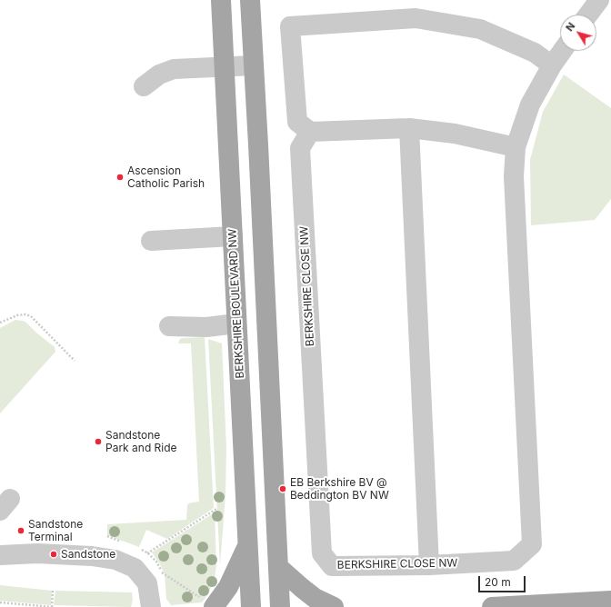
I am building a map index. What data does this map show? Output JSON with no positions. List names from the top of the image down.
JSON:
{
  "streets": {
    "main road": ["BERKSHIRE BOULEVARD NW"],
    "street": ["BERKSHIRE CLOSE NW"]
  },
  "places": [
    "Ascension Catholic Parish",
    "Sandstone Park and Ride",
    "EB Berkshire BV @ Beddington BV NW",
    "Sandstone Terminal",
    "Sandstone"
  ],
  "scale_bar": "20 m",
  "north": "top left"
}
